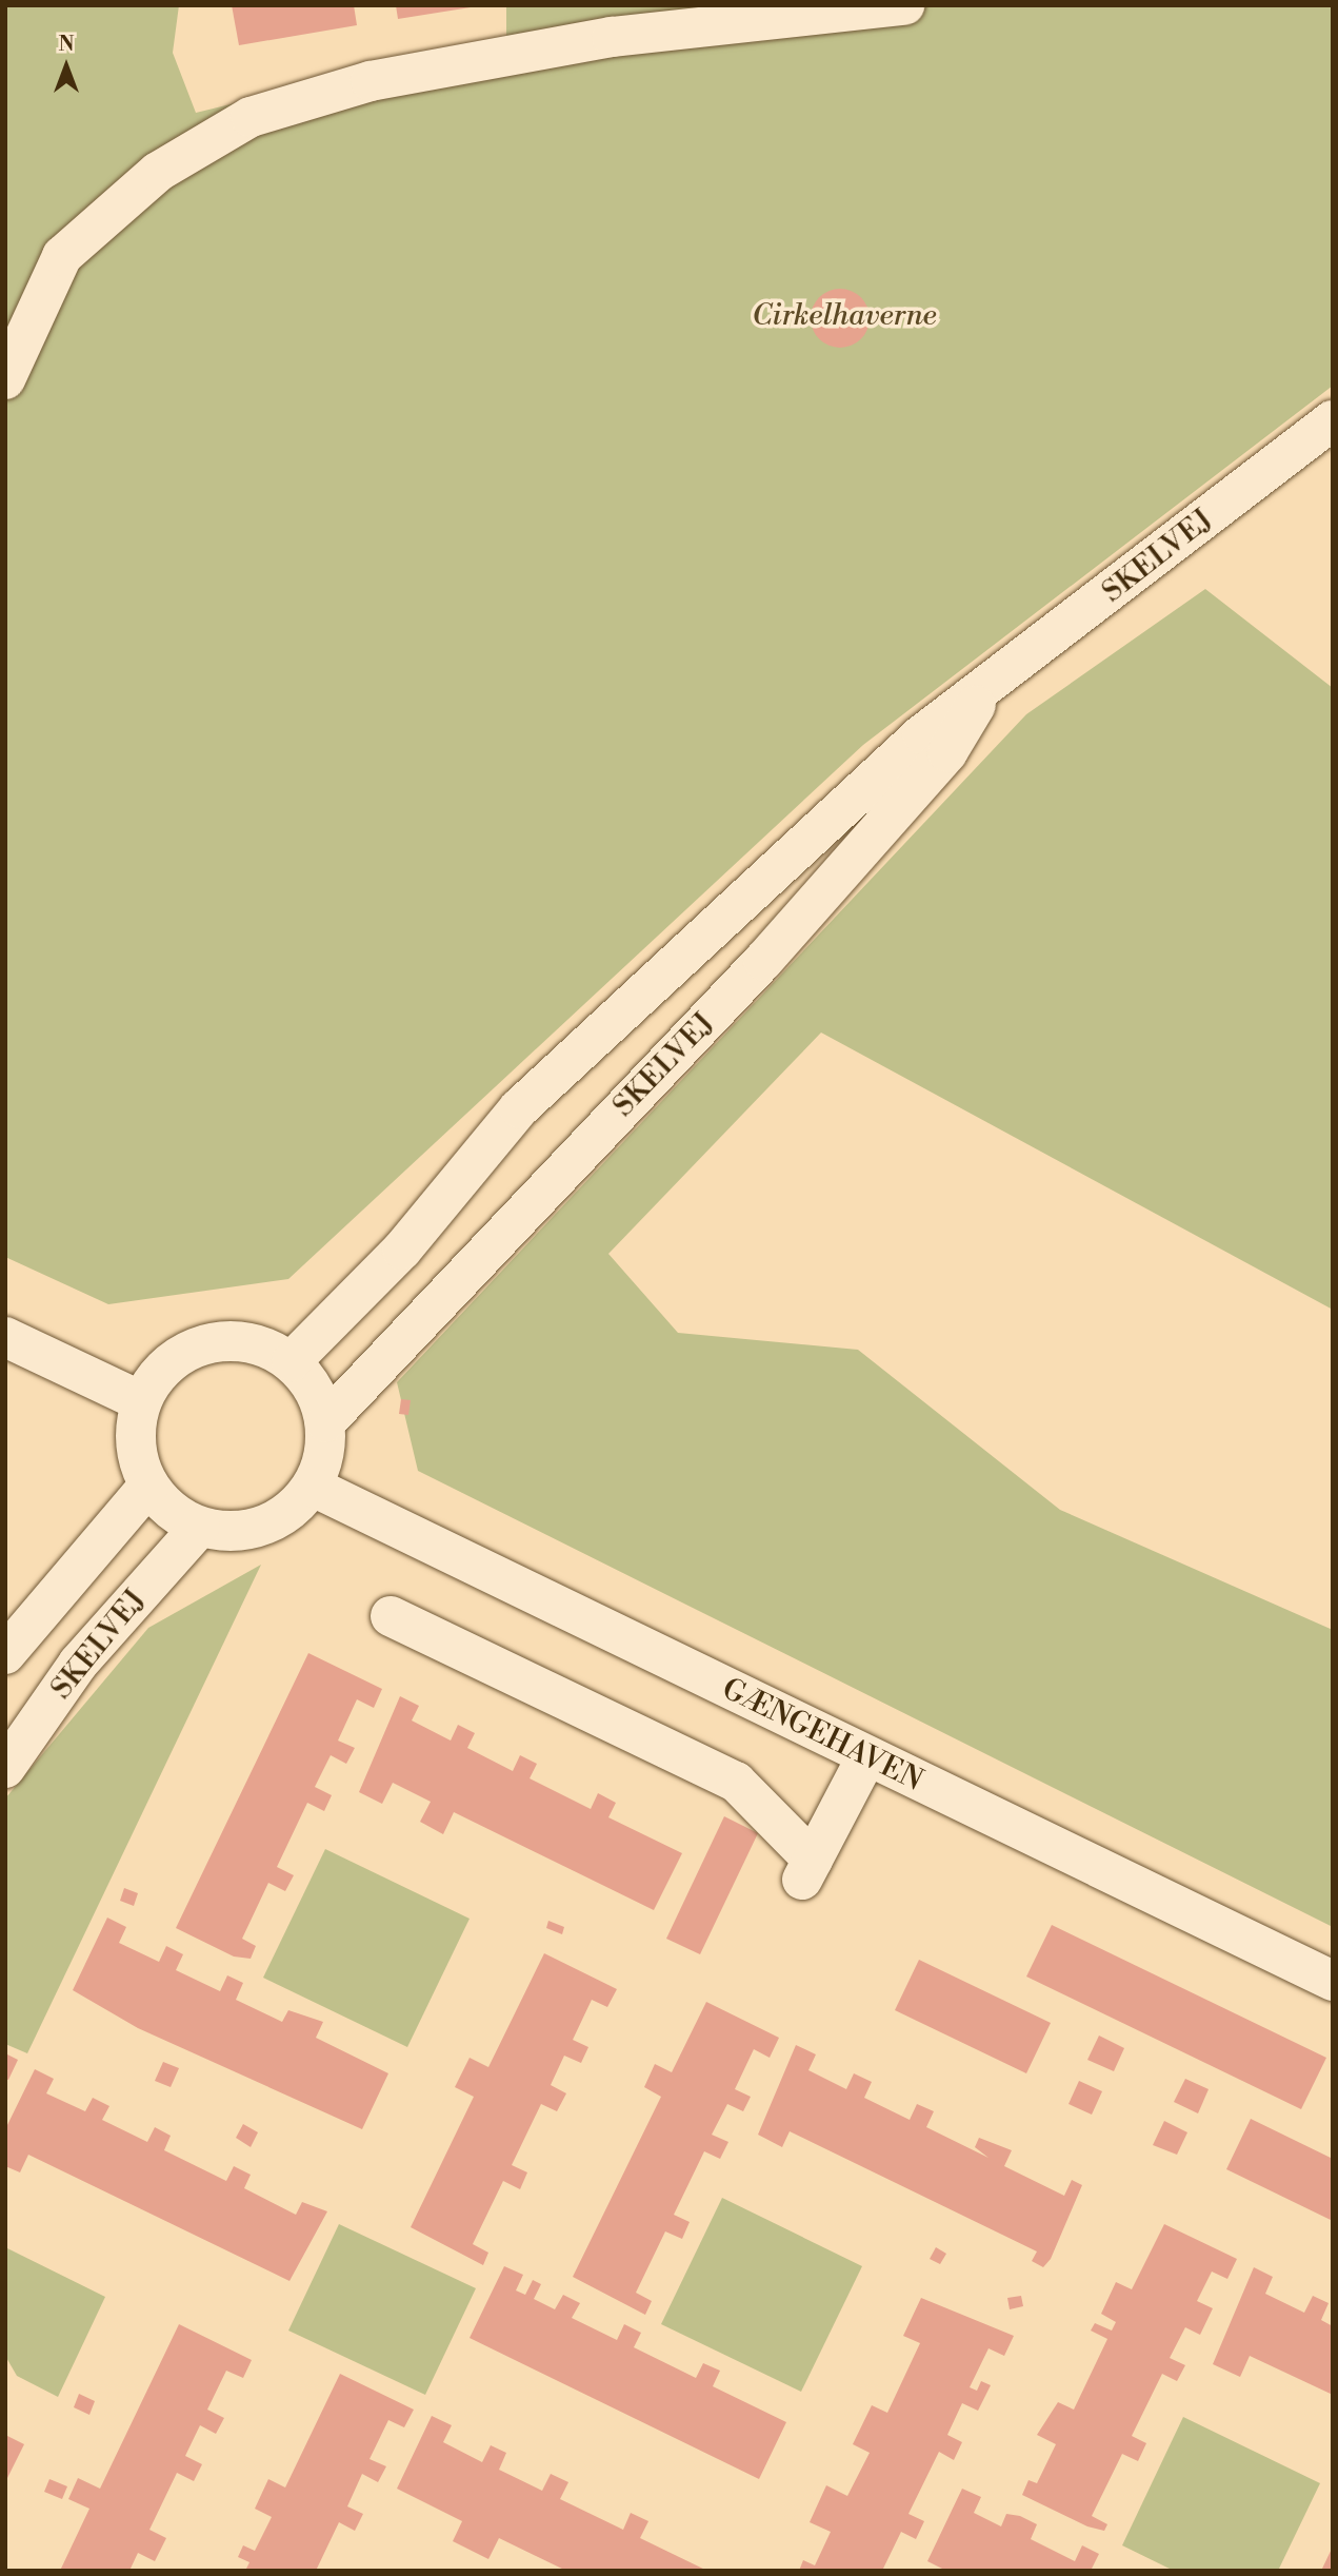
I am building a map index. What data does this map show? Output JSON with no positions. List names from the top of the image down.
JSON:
{
  "streets": {
    "street": ["SKELVEJ", "GÆNGEHAVEN"]
  },
  "crossings": [
    ["SKELVEJ", "GÆNGEHAVEN"]
  ],
  "parks": ["Cirkelhaverne"],
  "north": "top"
}
